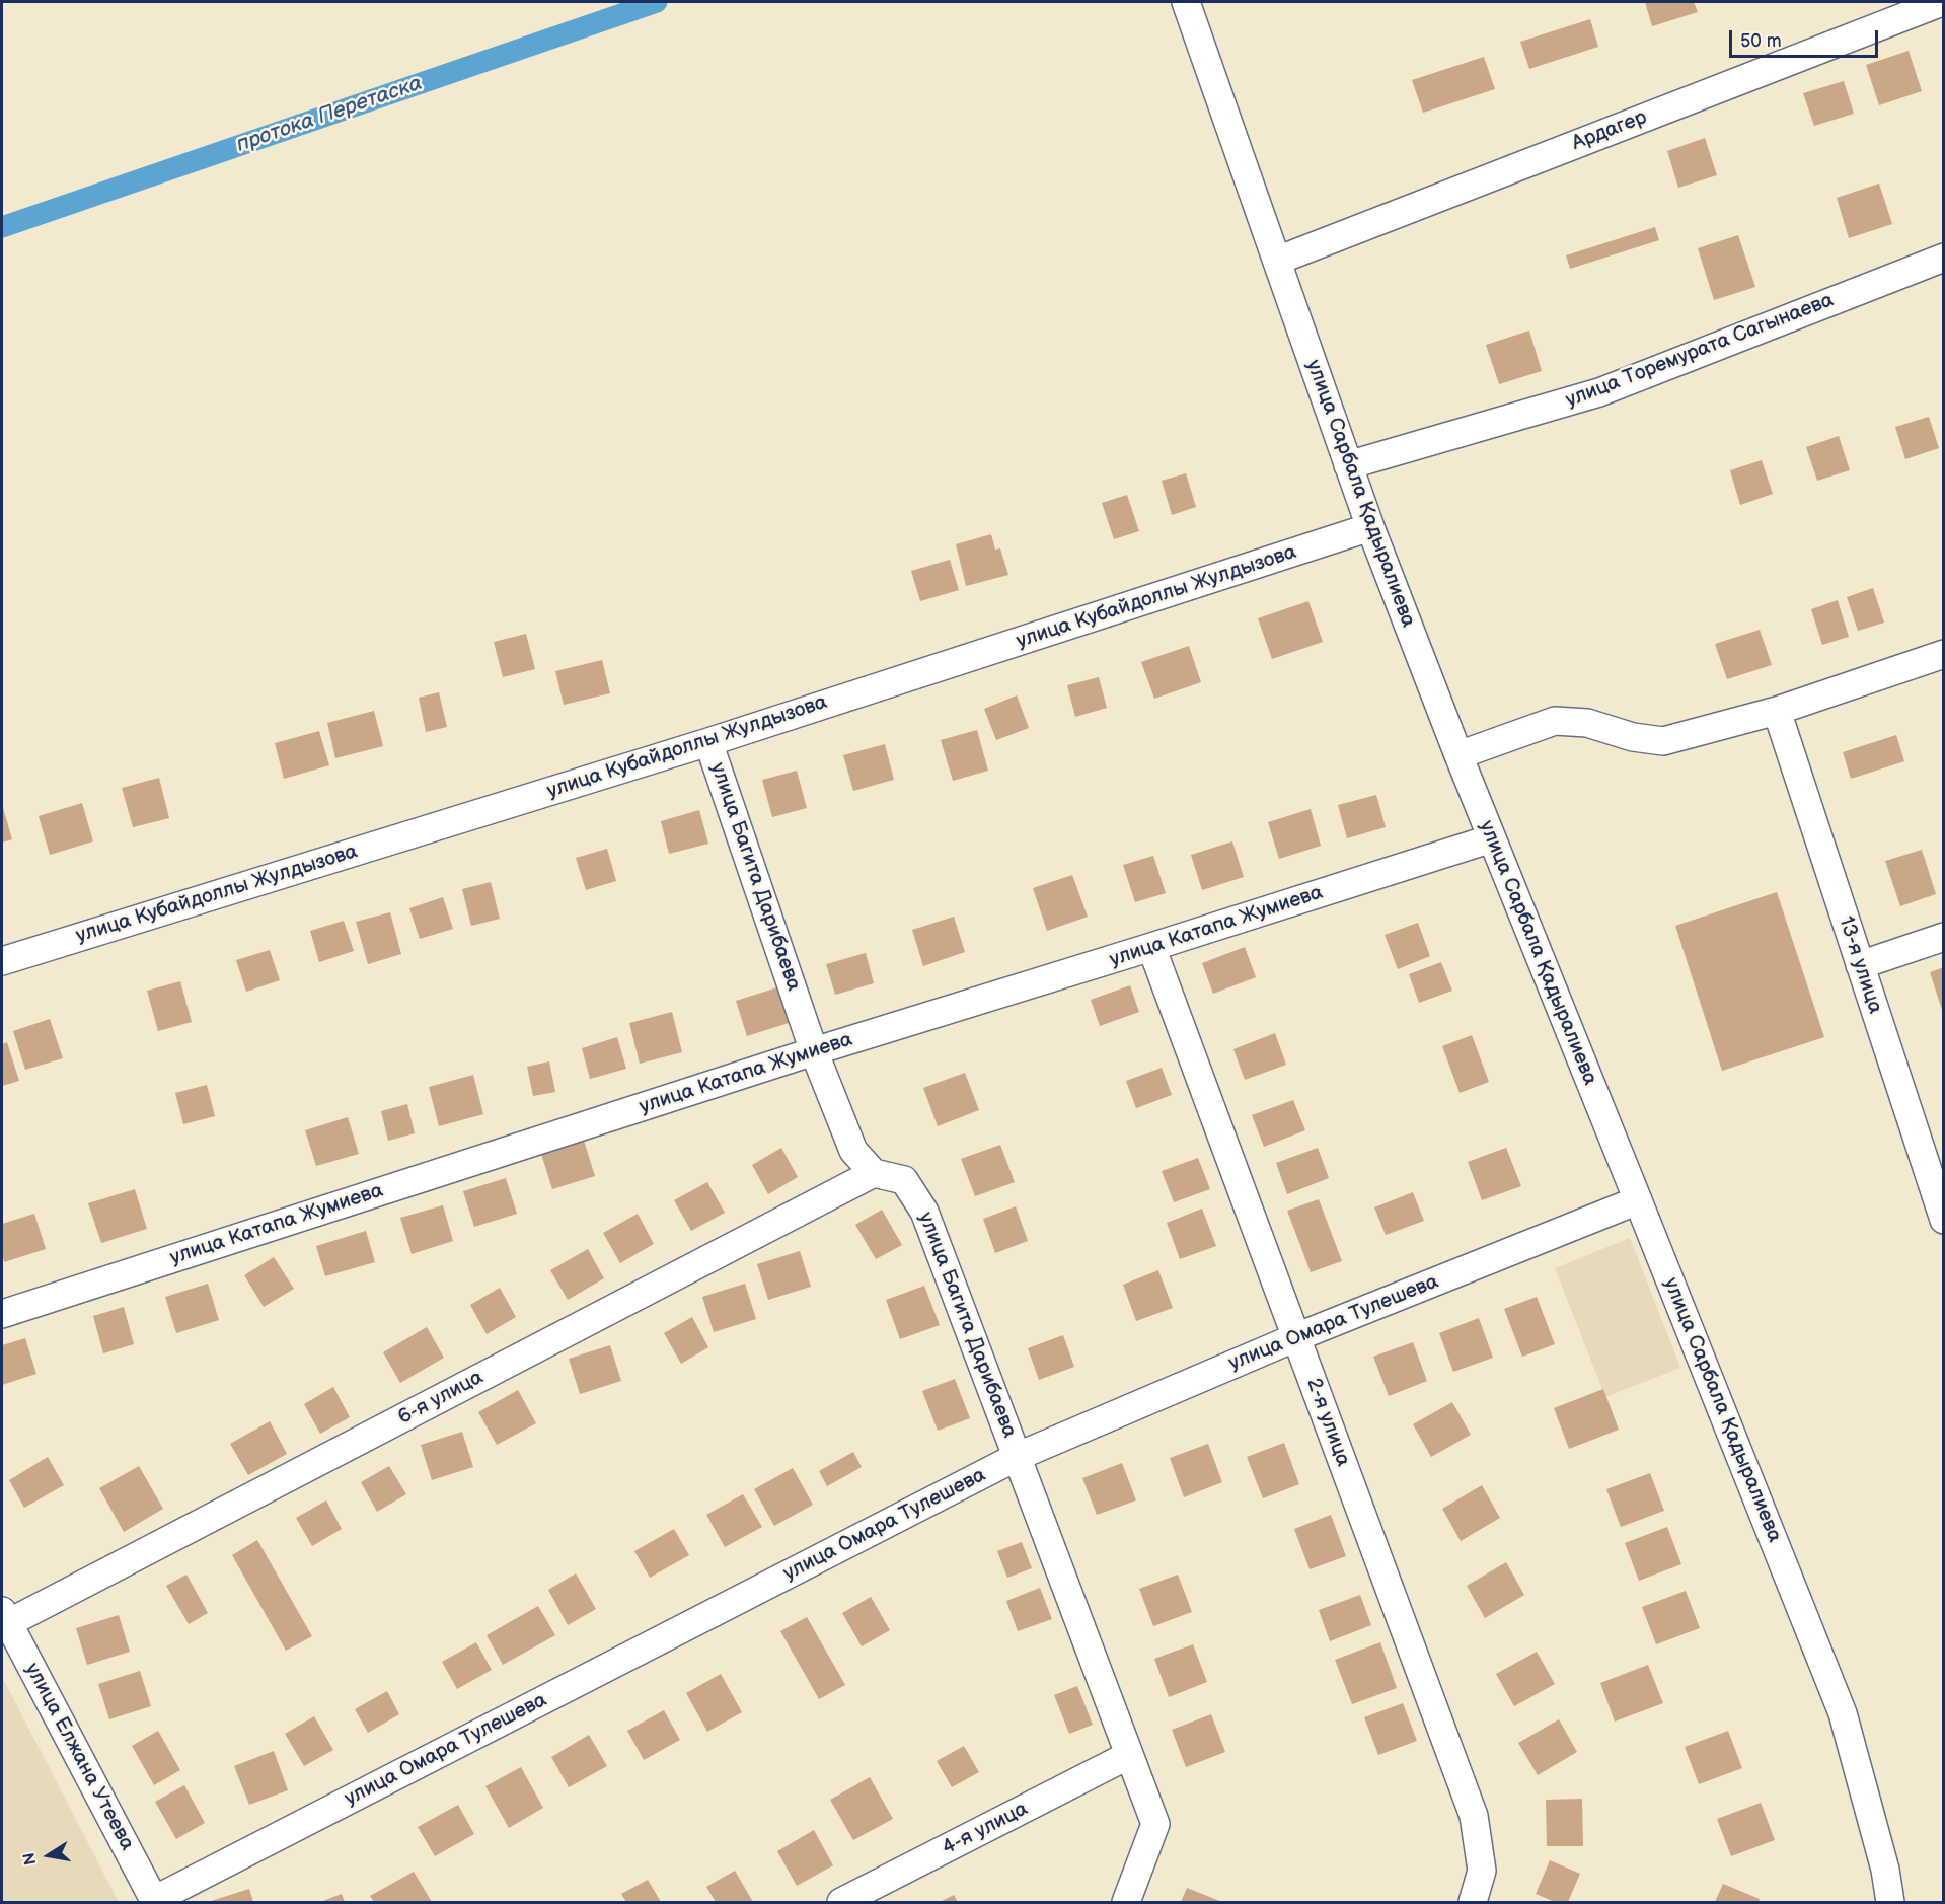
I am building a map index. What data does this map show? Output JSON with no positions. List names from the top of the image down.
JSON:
{
  "streets": {
    "street": [
      "Ардагер",
      "улица Торемурата Сагынаева",
      "улица Сарбала Қадыралиева",
      "улица Кубайдоллы Жулдызова",
      "улица Багита Дарибаева",
      "улица Катапа Жумиева",
      "13-я улица",
      "улица Омара Тулешева",
      "6-я улица",
      "2-я улица",
      "улица Елжана Утеева",
      "4-я улица"
    ]
  },
  "crossings": [
    ["Ардагер", "улица Сарбала Қадыралиева"],
    ["улица Торемурата Сагынаева", "улица Сарбала Қадыралиева"],
    ["улица Сарбала Қадыралиева", "улица Кубайдоллы Жулдызова"],
    ["улица Сарбала Қадыралиева", "улица Катапа Жумиева"],
    ["улица Сарбала Қадыралиева", "улица Омара Тулешева"],
    ["улица Кубайдоллы Жулдызова", "улица Багита Дарибаева"],
    ["улица Багита Дарибаева", "улица Катапа Жумиева"],
    ["улица Багита Дарибаева", "улица Омара Тулешева"],
    ["улица Багита Дарибаева", "6-я улица"],
    ["улица Багита Дарибаева", "4-я улица"],
    ["улица Катапа Жумиева", "2-я улица"],
    ["улица Омара Тулешева", "2-я улица"],
    ["улица Омара Тулешева", "улица Елжана Утеева"],
    ["6-я улица", "улица Елжана Утеева"]
  ],
  "water": ["протока Перетаска"],
  "scale_bar": "50 m",
  "north": "left"
}
